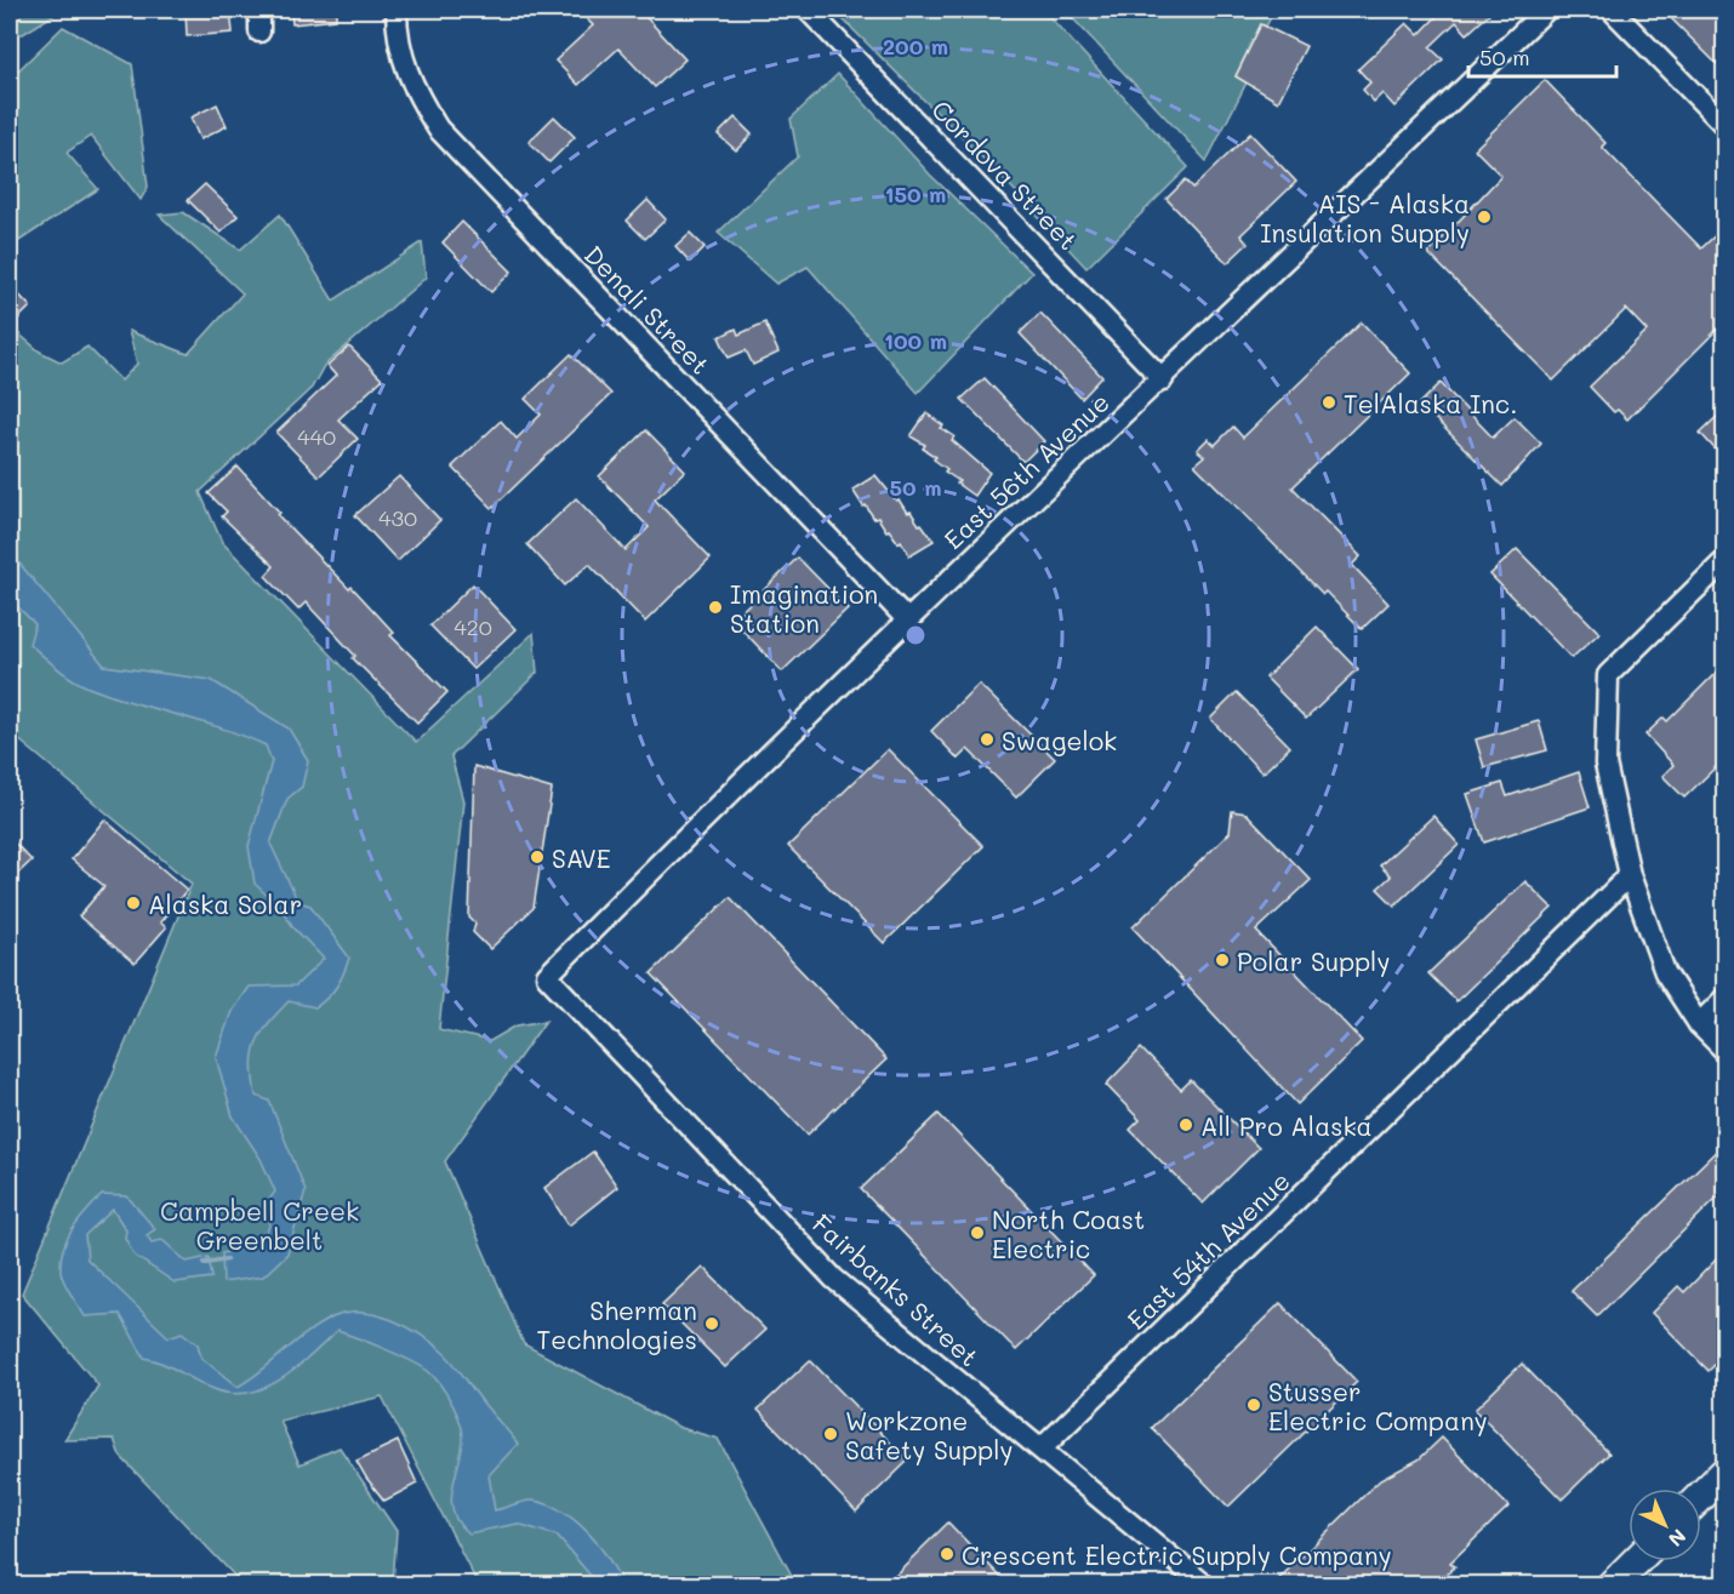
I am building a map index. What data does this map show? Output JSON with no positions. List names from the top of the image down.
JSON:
{
  "streets": {
    "street": [
      "Cordova Street",
      "Denali Street",
      "East 56th Avenue",
      "East 54th Avenue",
      "Fairbanks Street"
    ]
  },
  "crossings": [
    ["Cordova Street", "East 56th Avenue"],
    ["Denali Street", "East 56th Avenue"],
    ["East 56th Avenue", "Fairbanks Street"],
    ["East 54th Avenue", "Fairbanks Street"]
  ],
  "parks": ["Campbell Creek Greenbelt"],
  "places": [
    "AIS - Alaska Insulation Supply",
    "TelAlaska Inc.",
    "Imagination Station",
    "Swagelok",
    "SAVE",
    "Alaska Solar",
    "Polar Supply",
    "All Pro Alaska",
    "North Coast Electric",
    "Sherman Technologies",
    "Stusser Electric Company",
    "Workzone Safety Supply",
    "Crescent Electric Supply Company"
  ],
  "house_numbers": ["440", "430", "420"],
  "scale_bar": "50 m",
  "north": "bottom right",
  "rings": [
    "200 m",
    "150 m",
    "100 m",
    "50 m"
  ]
}
